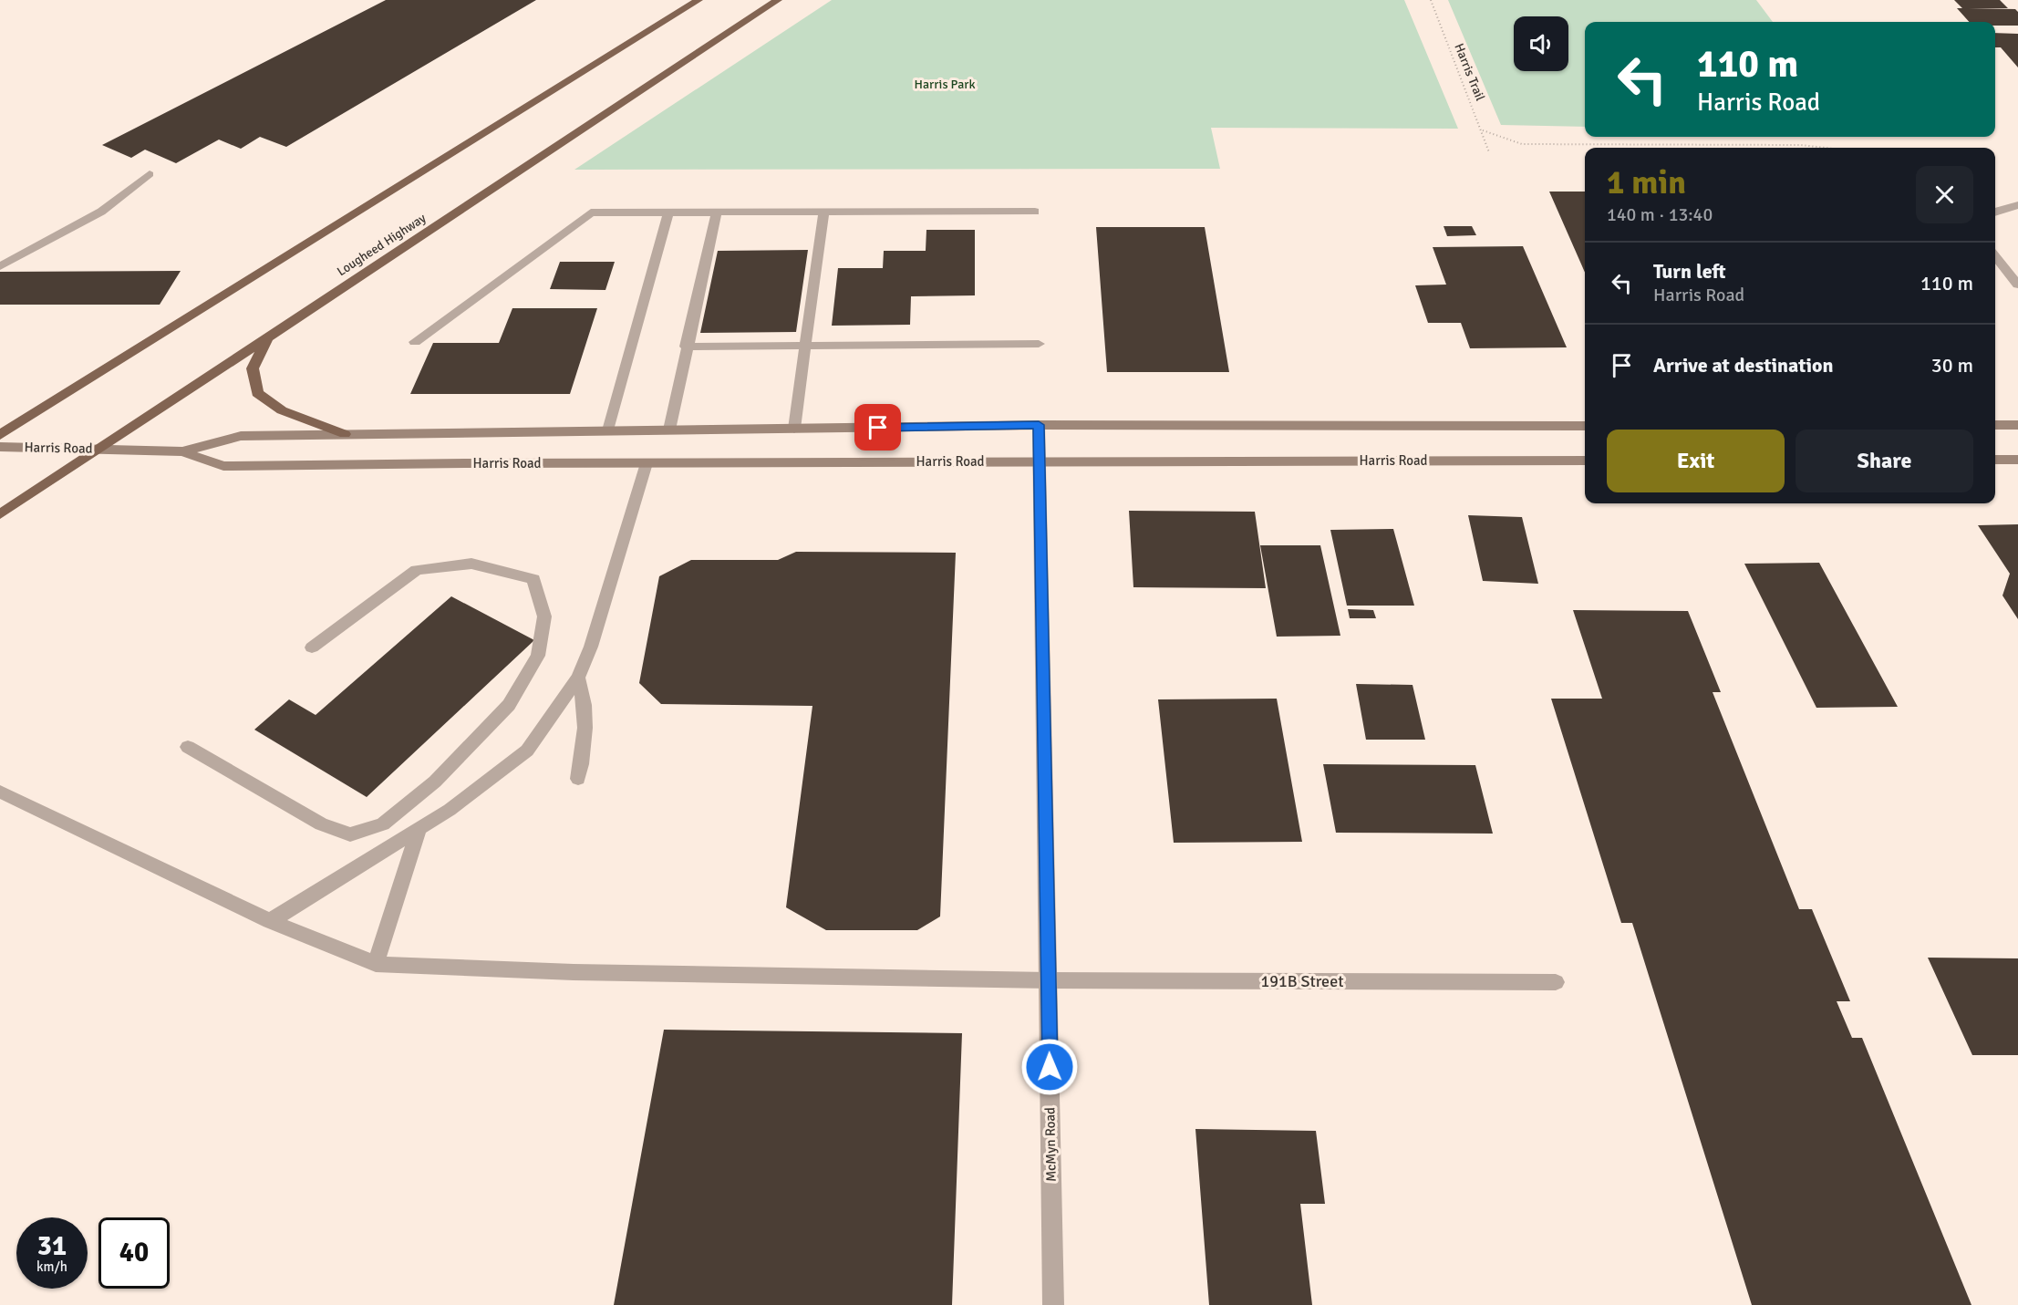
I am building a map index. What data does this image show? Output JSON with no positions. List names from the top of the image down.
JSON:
{
  "streets": {
    "highway": ["Lougheed Highway"],
    "main road": ["Harris Road"],
    "street": ["191B Street", "McMyn Road"],
    "path": ["Harris Trail"]
  },
  "crossings": [
    ["Lougheed Highway", "Harris Road"],
    ["Harris Road", "McMyn Road"],
    ["191B Street", "McMyn Road"]
  ],
  "parks": ["Harris Park"],
  "page": {
    "turn": ["110 m", "Harris Road"],
    "heading": ["1 min", "140 m · 13:40"],
    "list": [
      {
        "name": "Turn left",
        "note": "Harris Road",
        "value": "110 m"
      },
      {
        "name": "Arrive at destination",
        "value": "30 m"
      }
    ],
    "buttons": ["Exit", "Share"],
    "speed": "31 km/h",
    "limit": "40"
  }
}
